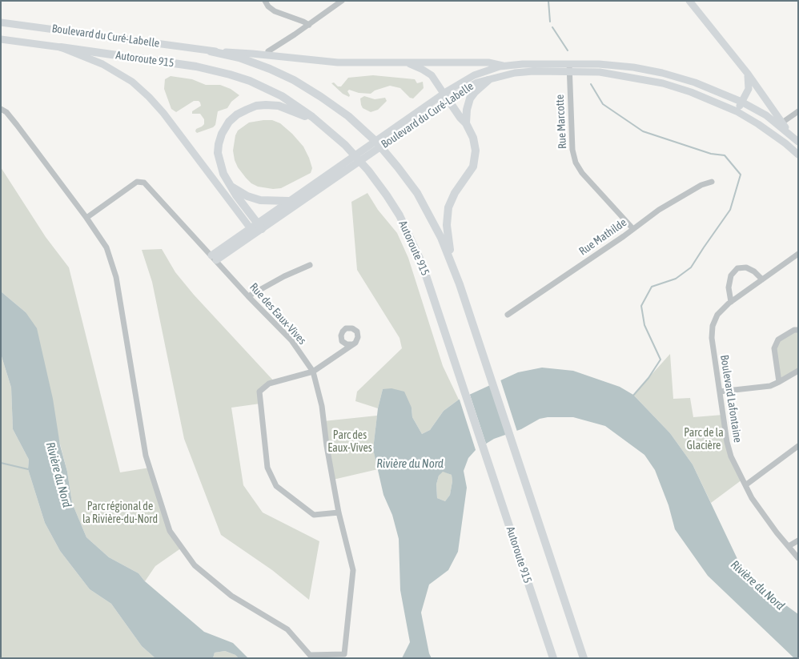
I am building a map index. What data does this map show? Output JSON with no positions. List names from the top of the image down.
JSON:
{
  "streets": {
    "highway": ["Autoroute 915"],
    "main road": ["Boulevard du Curé-Labelle"],
    "street": [
      "Rue Marcotte",
      "Rue Mathilde",
      "Rue des Eaux-Vives",
      "Boulevard Lafontaine"
    ]
  },
  "crossings": [
    ["Boulevard du Curé-Labelle", "Autoroute 915"],
    ["Boulevard du Curé-Labelle", "Rue Marcotte"],
    ["Rue Marcotte", "Rue Mathilde"]
  ],
  "water": ["Rivière du Nord"],
  "parks": ["Parc de la Glacière", "Parc des Eaux-Vives", "Parc régional de la Rivière-du-Nord"]
}
